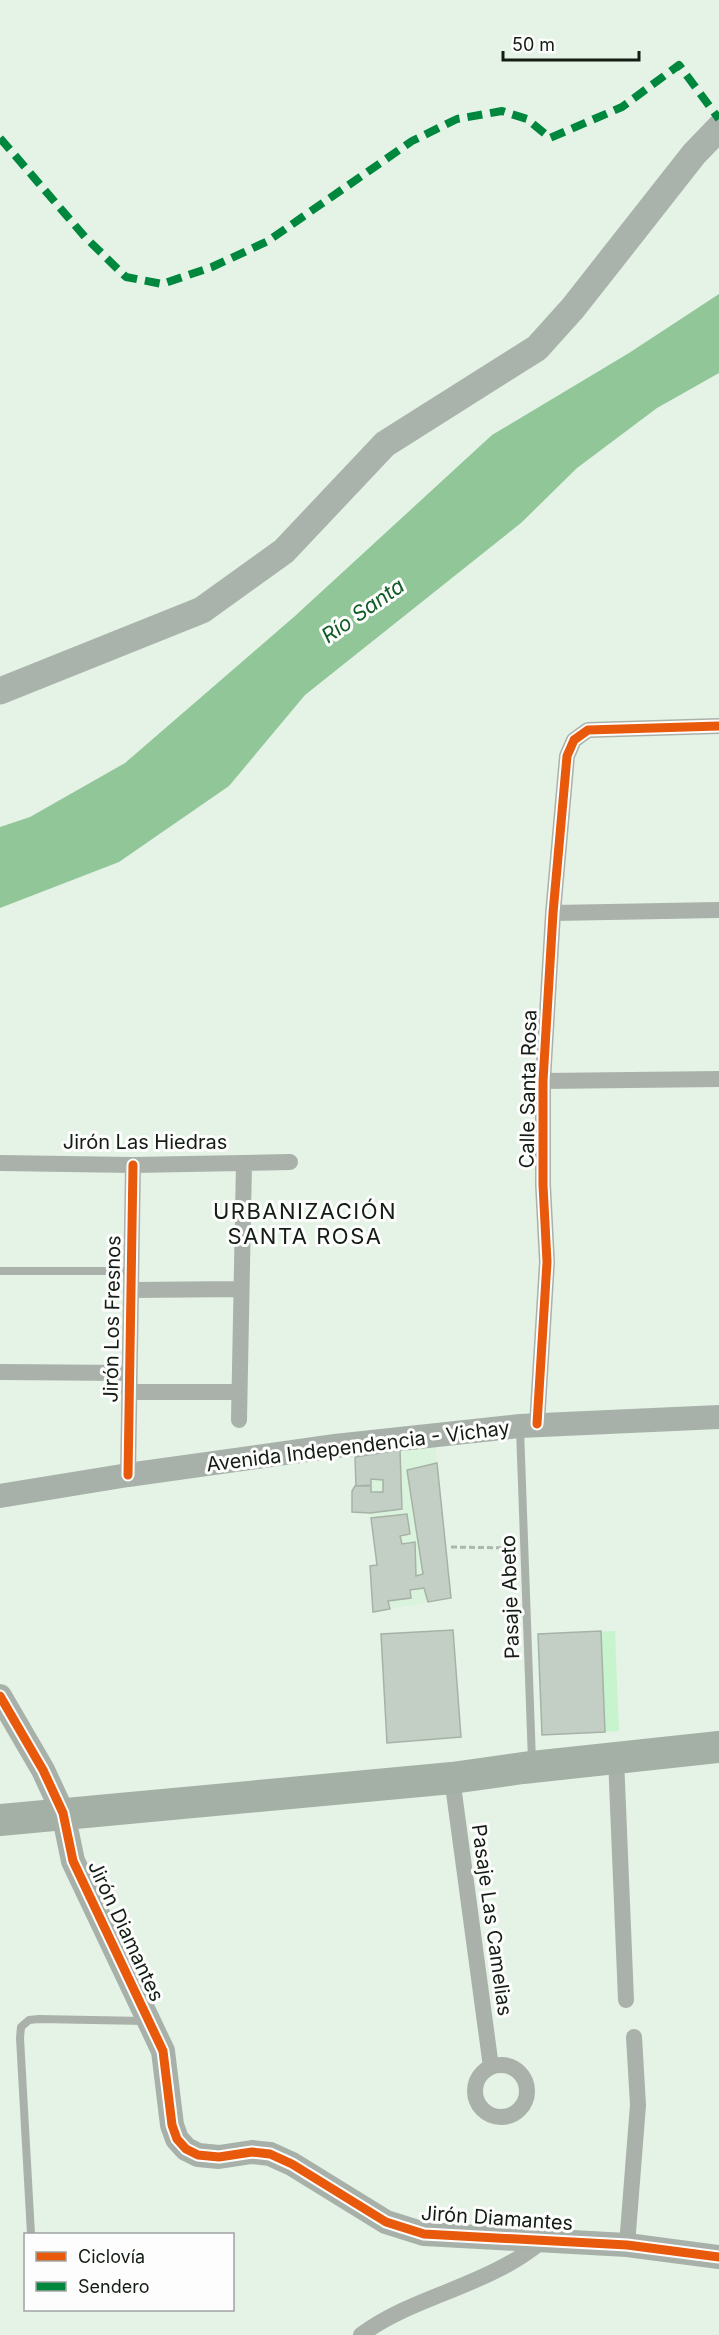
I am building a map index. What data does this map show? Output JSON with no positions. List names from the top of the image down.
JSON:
{
  "streets": {
    "street": [
      "Calle Santa Rosa",
      "Jirón Las Hiedras",
      "Jirón Los Fresnos",
      "Avenida Independencia - Vichay",
      "Pasaje Las Camelias",
      "Jirón Diamantes"
    ],
    "lane": ["Pasaje Abeto"]
  },
  "crossings": [
    ["Calle Santa Rosa", "Avenida Independencia - Vichay"],
    ["Calle Santa Rosa", "Pasaje Abeto"],
    ["Jirón Las Hiedras", "Jirón Los Fresnos"],
    ["Jirón Los Fresnos", "Avenida Independencia - Vichay"],
    ["Avenida Independencia - Vichay", "Pasaje Abeto"]
  ],
  "districts": ["URBANIZACIÓN SANTA ROSA"],
  "water": ["Río Santa"],
  "legend": ["Ciclovía", "Sendero"],
  "scale_bar": "50 m"
}
